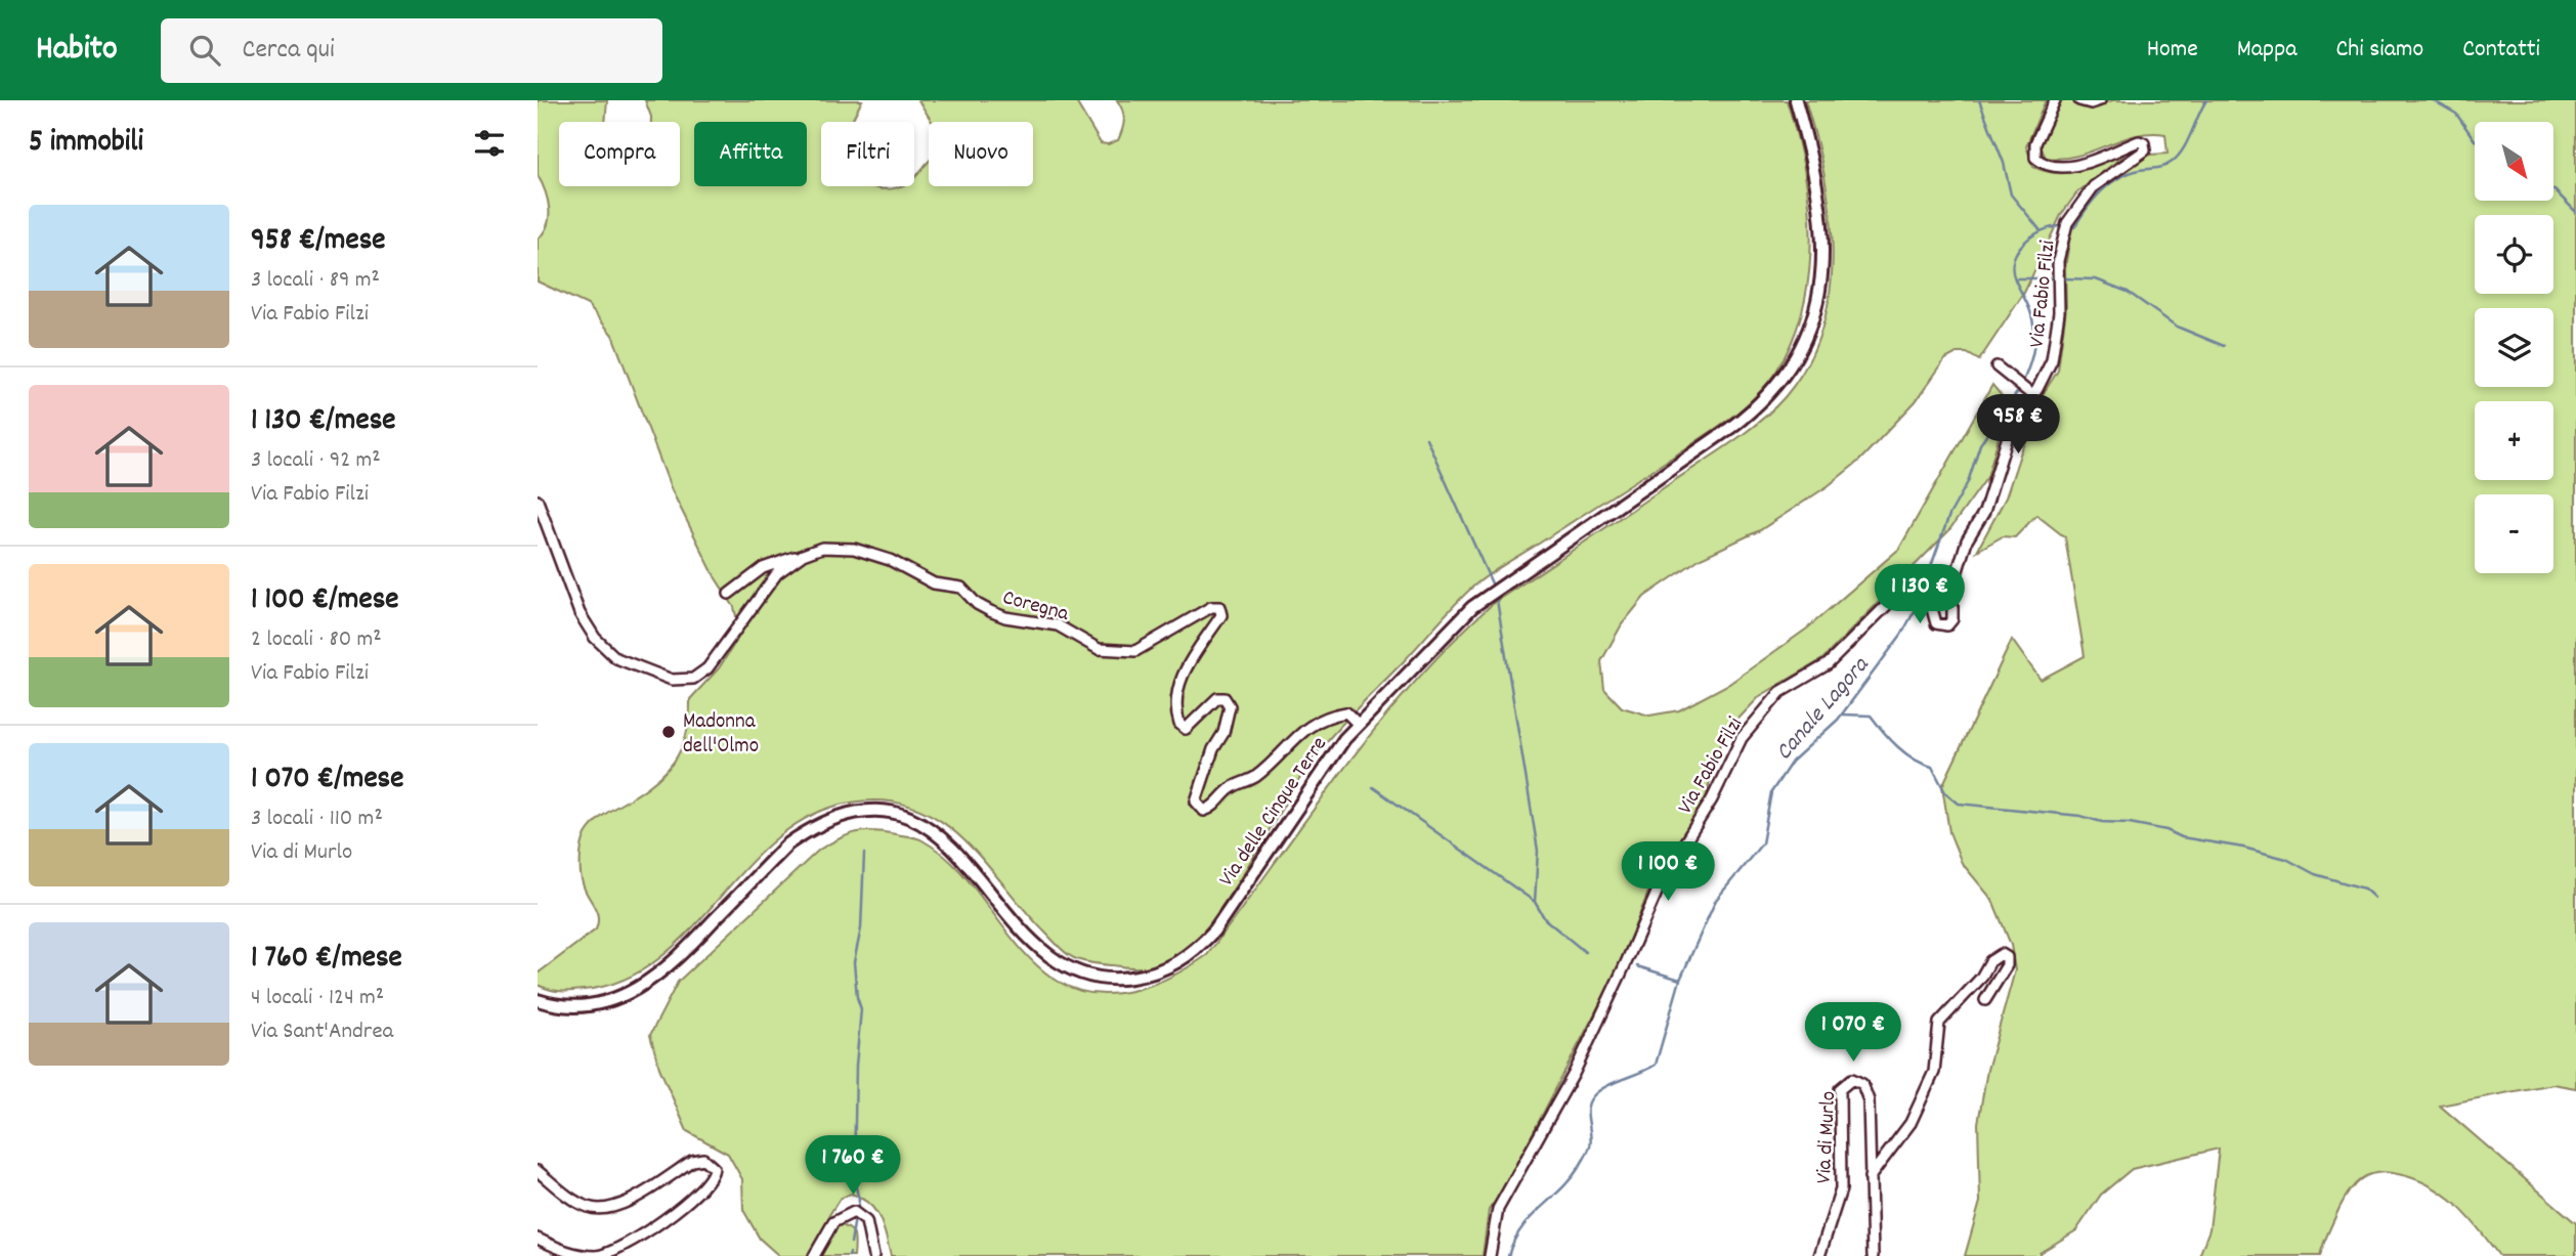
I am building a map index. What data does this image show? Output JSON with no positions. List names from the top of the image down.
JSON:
{
  "streets": {
    "main road": ["Via delle Cinque Terre"],
    "street": ["Via Fabio Filzi", "Coregna", "Via di Murlo"]
  },
  "crossings": [
    ["Coregna", "Via delle Cinque Terre"]
  ],
  "water": ["Canale Lagora"],
  "places": ["Madonna dell'Olmo"],
  "north": "bottom right",
  "page": {
    "header": "Habito",
    "search": "Cerca qui",
    "nav": [
      "Home",
      "Mappa",
      "Chi siamo",
      "Contatti"
    ],
    "heading": "5 immobili",
    "map_buttons": ["+", "−"],
    "chip": [
      "Compra",
      "Affitta",
      "Filtri",
      "Nuovo"
    ],
    "list": [
      {
        "name": "958 €/mese",
        "note": "3 locali · 89 m² · Via Fabio Filzi"
      },
      {
        "name": "1 130 €/mese",
        "note": "3 locali · 92 m² · Via Fabio Filzi"
      },
      {
        "name": "1 100 €/mese",
        "note": "2 locali · 80 m² · Via Fabio Filzi"
      },
      {
        "name": "1 070 €/mese",
        "note": "3 locali · 110 m² · Via di Murlo"
      },
      {
        "name": "1 760 €/mese",
        "note": "4 locali · 124 m² · Via Sant'Andrea"
      }
    ],
    "price": [
      "958 €",
      "1 130 €",
      "1 100 €",
      "1 070 €",
      "1 760 €"
    ]
  }
}
